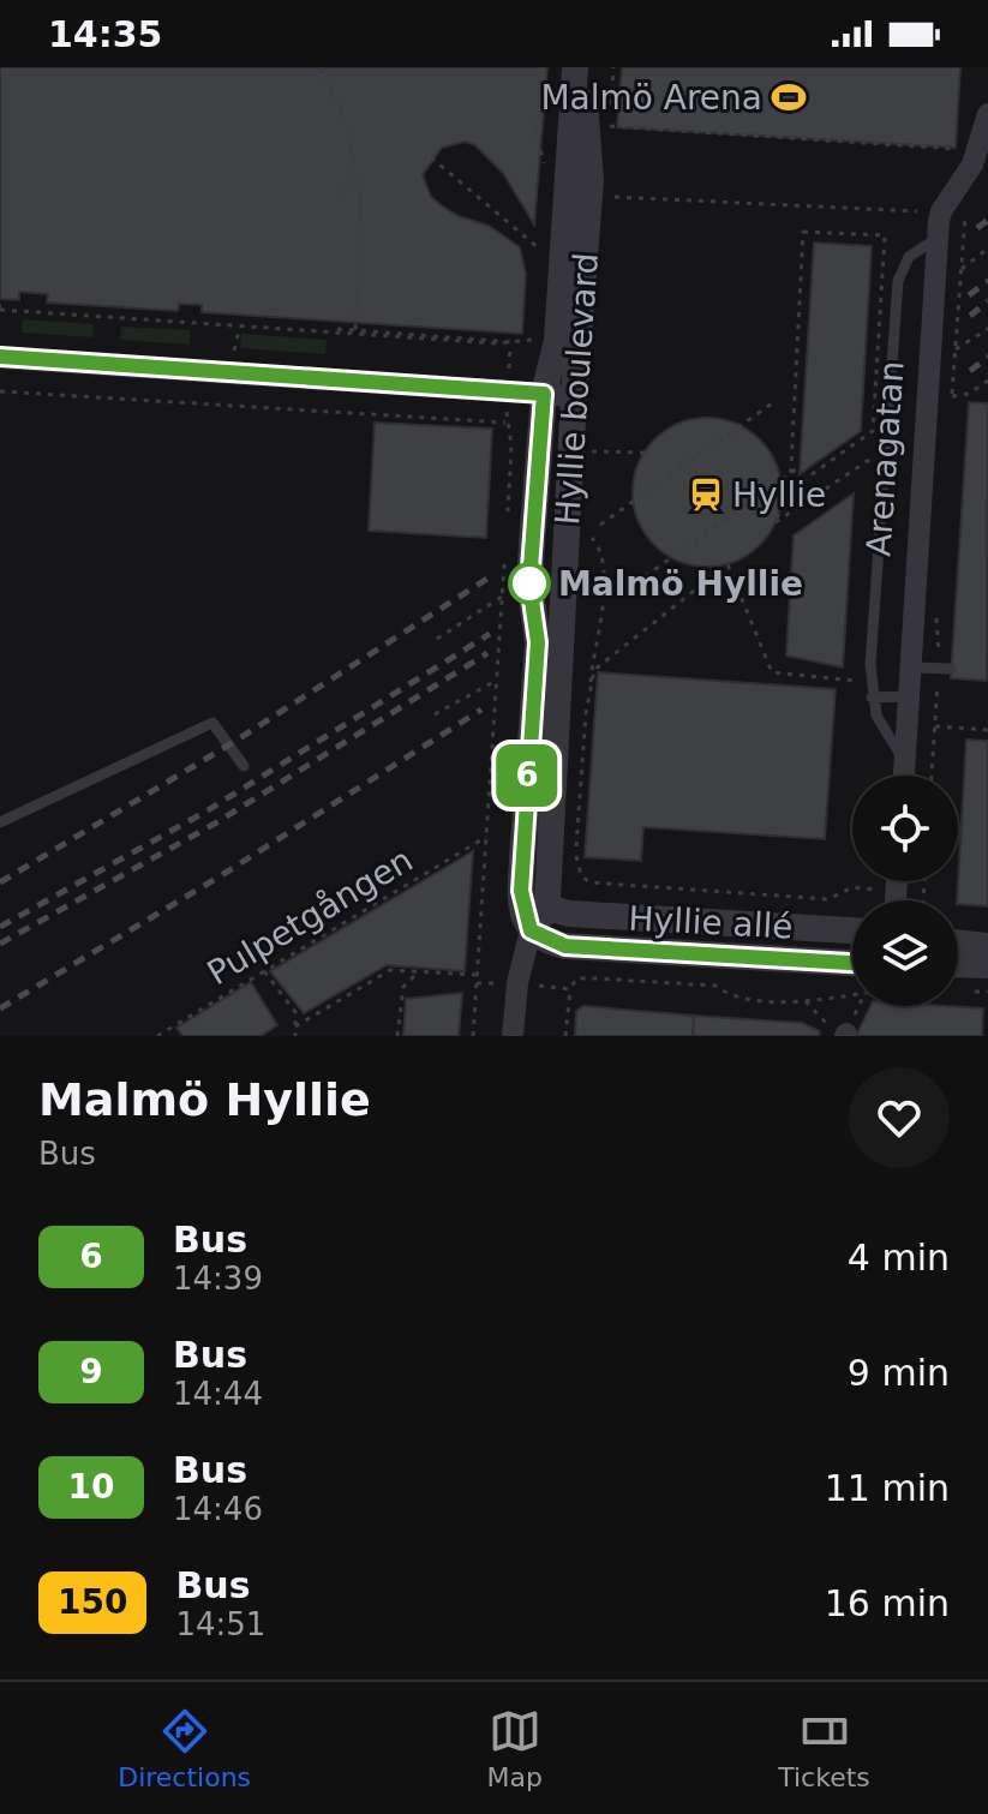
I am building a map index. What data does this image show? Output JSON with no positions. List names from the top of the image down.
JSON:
{
  "streets": {
    "street": ["Hyllie boulevard", "Arenagatan", "Hyllie allé"],
    "path": ["Pulpetgången"]
  },
  "crossings": [
    ["Hyllie boulevard", "Hyllie allé"]
  ],
  "places": {
    "sports": ["Malmö Arena"],
    "station": ["Hyllie"],
    "other": ["Malmö Hyllie"]
  },
  "lines": ["bus line 6"],
  "page": {
    "status": "14:35",
    "on_map": "6",
    "heading": ["Malmö Hyllie", "Bus"],
    "list": [
      {
        "mark": "6",
        "name": "Bus",
        "note": "14:39",
        "value": "4 min"
      },
      {
        "mark": "9",
        "name": "Bus",
        "note": "14:44",
        "value": "9 min"
      },
      {
        "mark": "10",
        "name": "Bus",
        "note": "14:46",
        "value": "11 min"
      },
      {
        "mark": "150",
        "name": "Bus",
        "note": "14:51",
        "value": "16 min"
      }
    ],
    "tabs": ["Directions", "Map", "Tickets"]
  }
}
